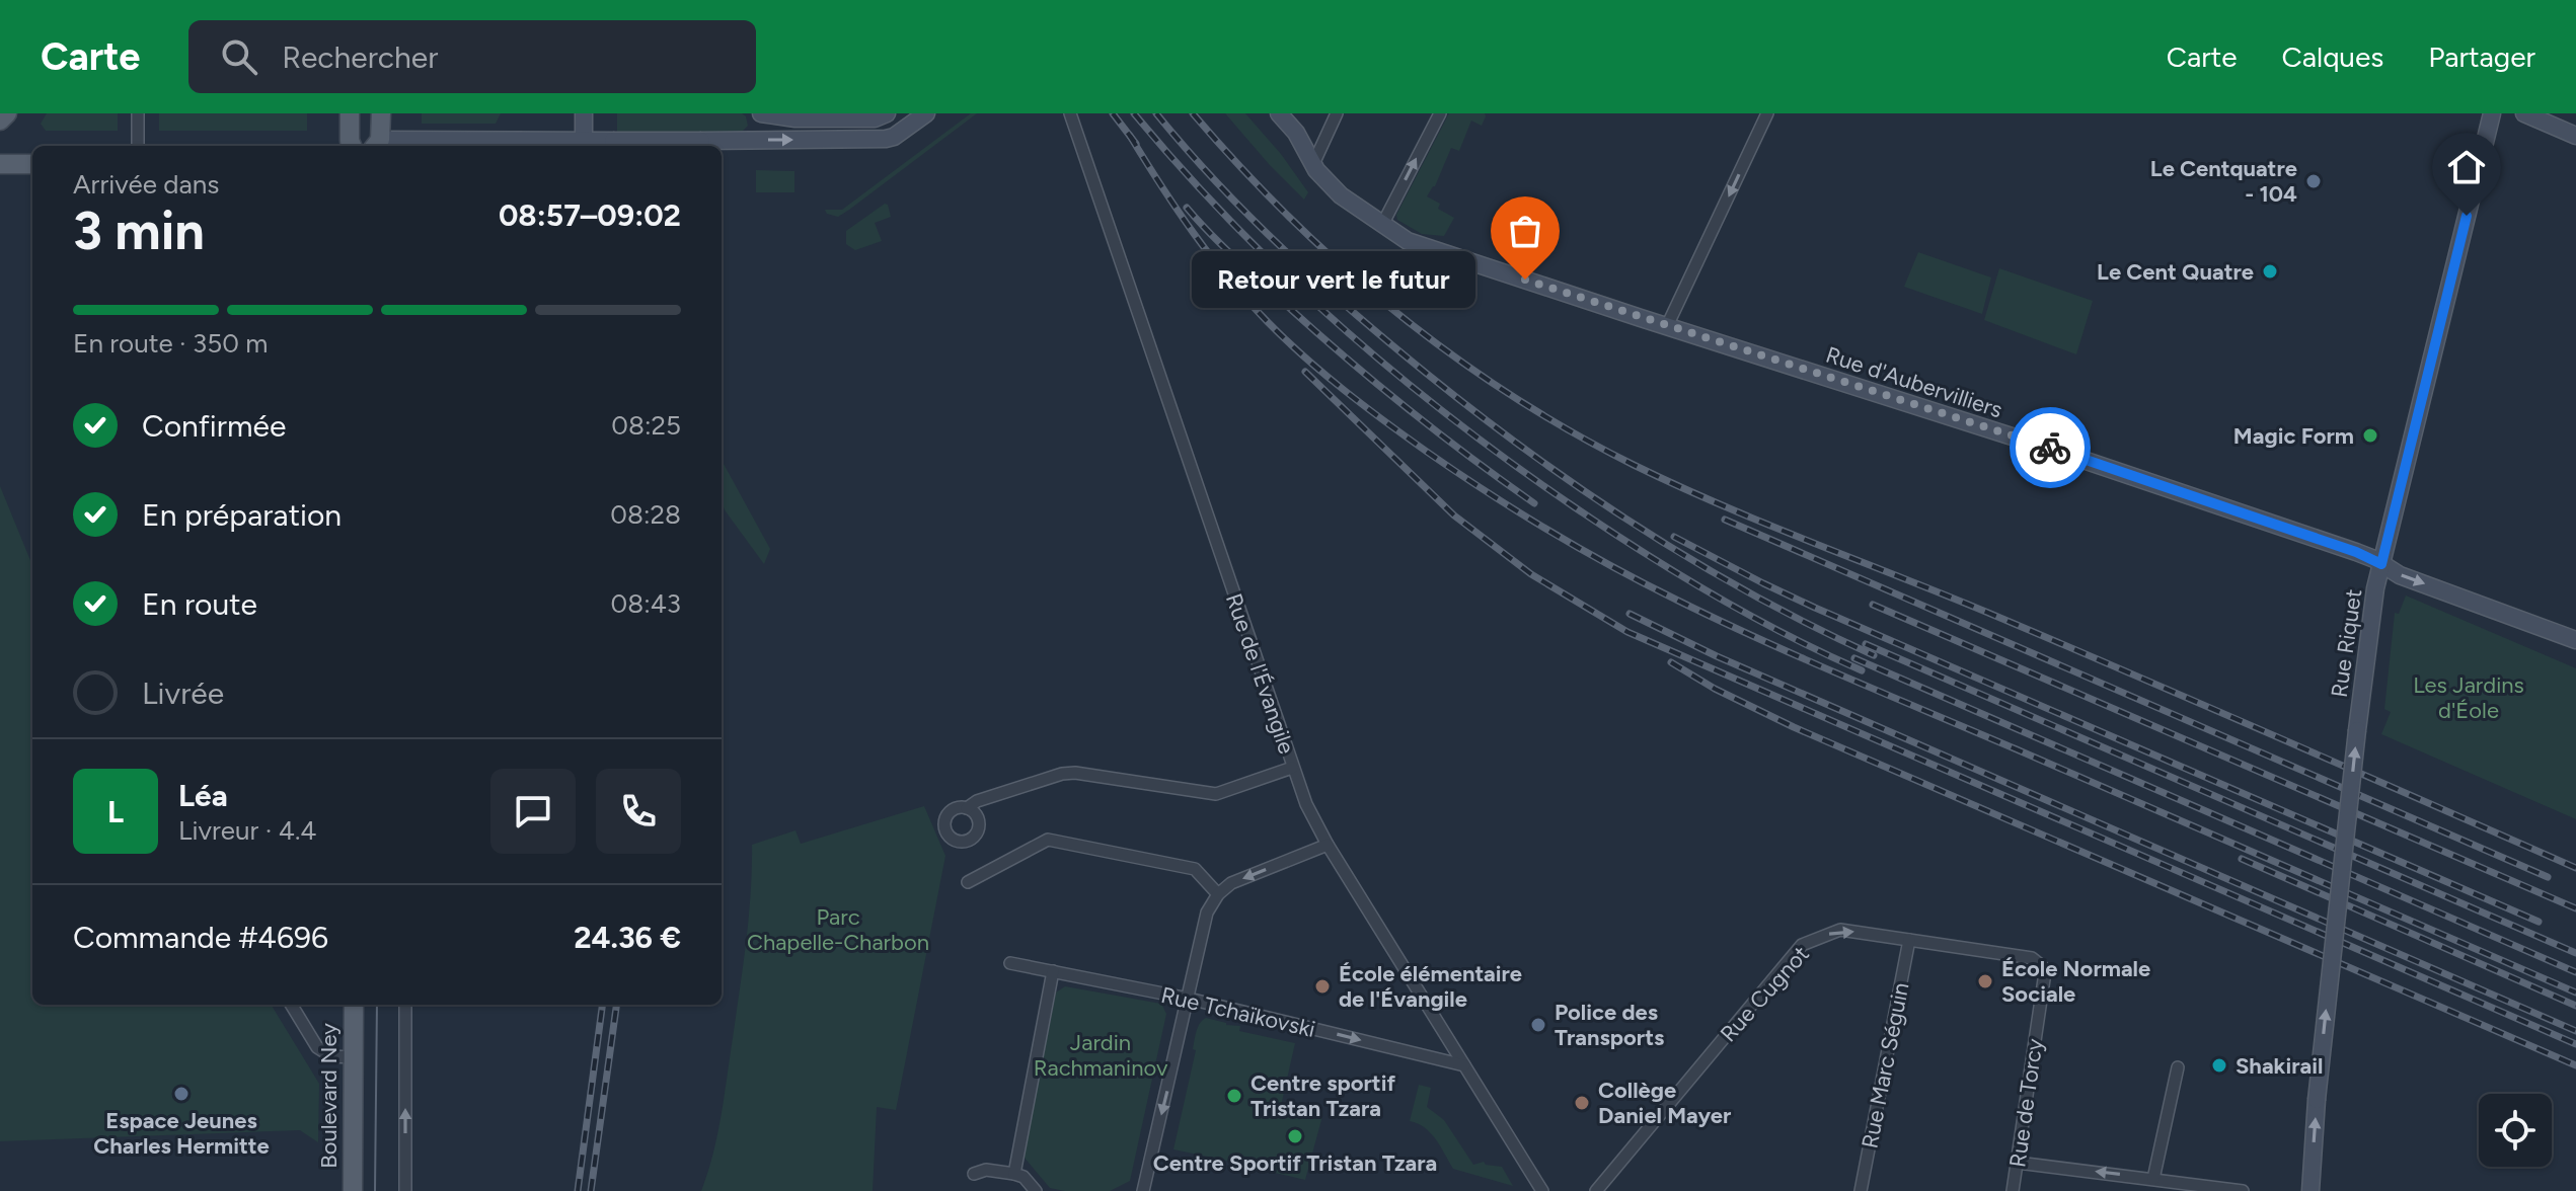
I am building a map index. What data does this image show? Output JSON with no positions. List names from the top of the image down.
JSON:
{
  "streets": {
    "main road": ["Boulevard Ney"],
    "street": [
      "Rue d'Aubervilliers",
      "Rue Riquet",
      "Rue de l'Évangile",
      "Rue Cugnot",
      "Rue Tchaïkovski",
      "Rue Marc Séguin",
      "Rue de Torcy"
    ]
  },
  "crossings": [
    ["Rue d'Aubervilliers", "Rue Riquet"],
    ["Rue de l'Évangile", "Rue Tchaïkovski"],
    ["Rue Cugnot", "Rue Marc Séguin"],
    ["Rue Cugnot", "Rue de Torcy"]
  ],
  "one_way": ["Rue Riquet", "Rue Cugnot", "Rue Tchaïkovski"],
  "parks": ["Les Jardins d'Éole", "Parc Chapelle-Charbon", "Jardin Rachmaninov"],
  "places": [
    "Le Centquatre - 104",
    "Le Cent Quatre",
    "Retour vert le futur",
    "Magic Form",
    "École Normale Sociale",
    "École élémentaire de l'Évangile",
    "Police des Transports",
    "Shakirail",
    "Espace Jeunes Charles Hermitte",
    "Centre sportif Tristan Tzara",
    "Collège Daniel Mayer",
    "Centre Sportif Tristan Tzara"
  ],
  "page": {
    "header": "Carte",
    "search": "Rechercher",
    "nav": ["Carte", "Calques", "Partager"],
    "heading": ["3 min", "Arrivée dans", "08:57–09:02"],
    "panel": [
      "Léa",
      "Livreur · 4.4",
      "Commande #4696",
      "24.36 €"
    ],
    "bubble": "Retour vert le futur",
    "bar": "En route · 350 m",
    "list": [
      ["Confirmée", "08:25"],
      ["En préparation", "08:28"],
      ["En route", "08:43"],
      "Livrée"
    ],
    "round": "L"
  }
}
